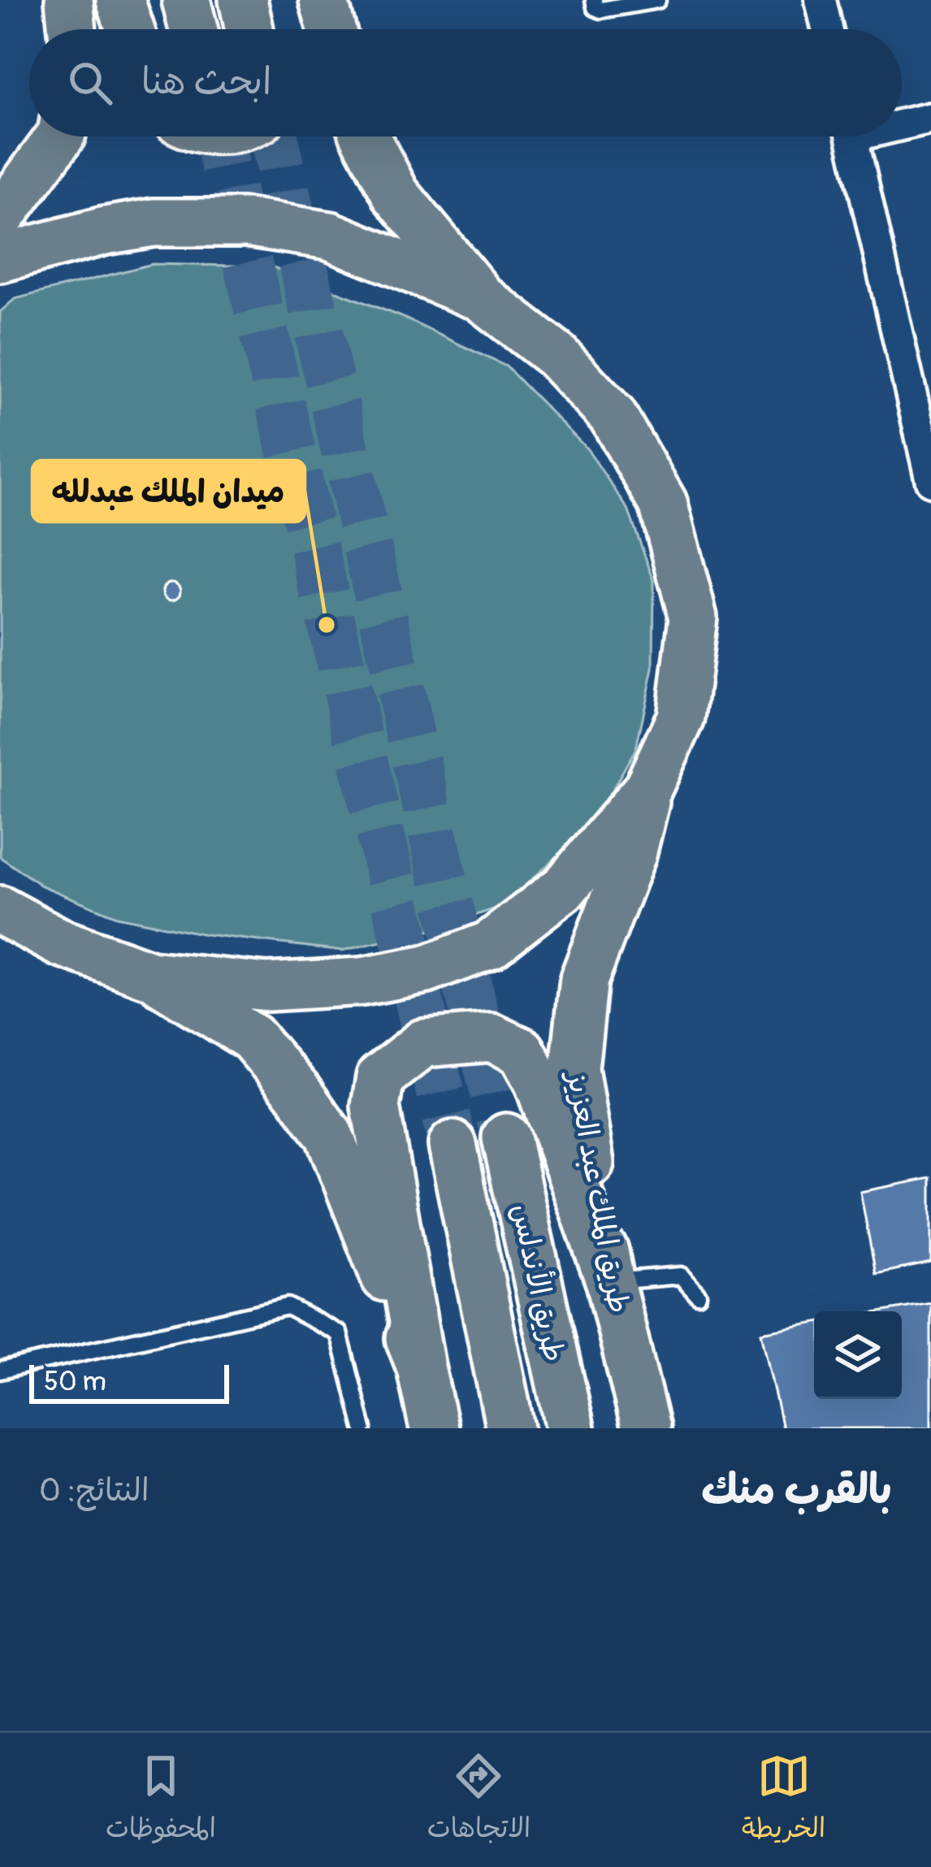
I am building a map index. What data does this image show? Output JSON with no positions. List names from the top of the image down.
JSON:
{
  "streets": {
    "main road": ["طريق الملك عبد العزيز", "طريق الأندلس"]
  },
  "places": ["ميدان الملك عبدلله"],
  "scale_bar": "50 m",
  "page": {
    "search": "ابحث هنا",
    "scale": "50 m",
    "heading": ["بالقرب منك", "النتائج: 0"],
    "nav": ["الخريطة", "الاتجاهات", "المحفوظات"]
  }
}
